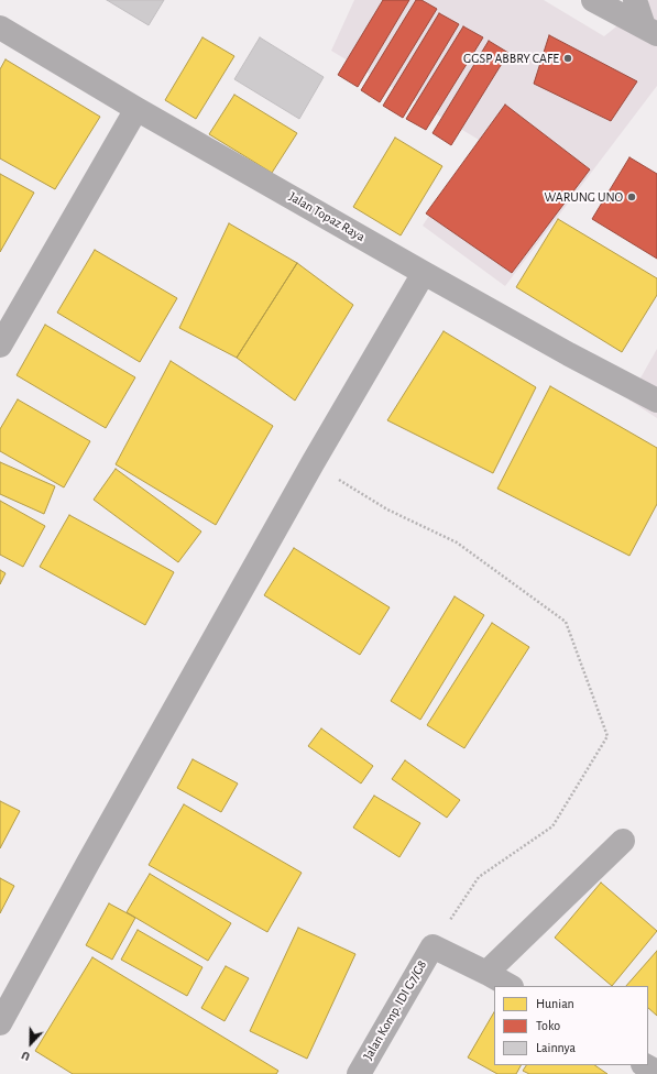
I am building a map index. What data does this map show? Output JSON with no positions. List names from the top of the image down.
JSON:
{
  "streets": {
    "street": ["Jalan Topaz Raya", "Jalan Komp. IDI G7/G8"]
  },
  "places": ["GGSP ABBRY CAFE", "WARUNG UNO"],
  "legend": ["Hunian", "Toko", "Lainnya"],
  "north": "bottom"
}
